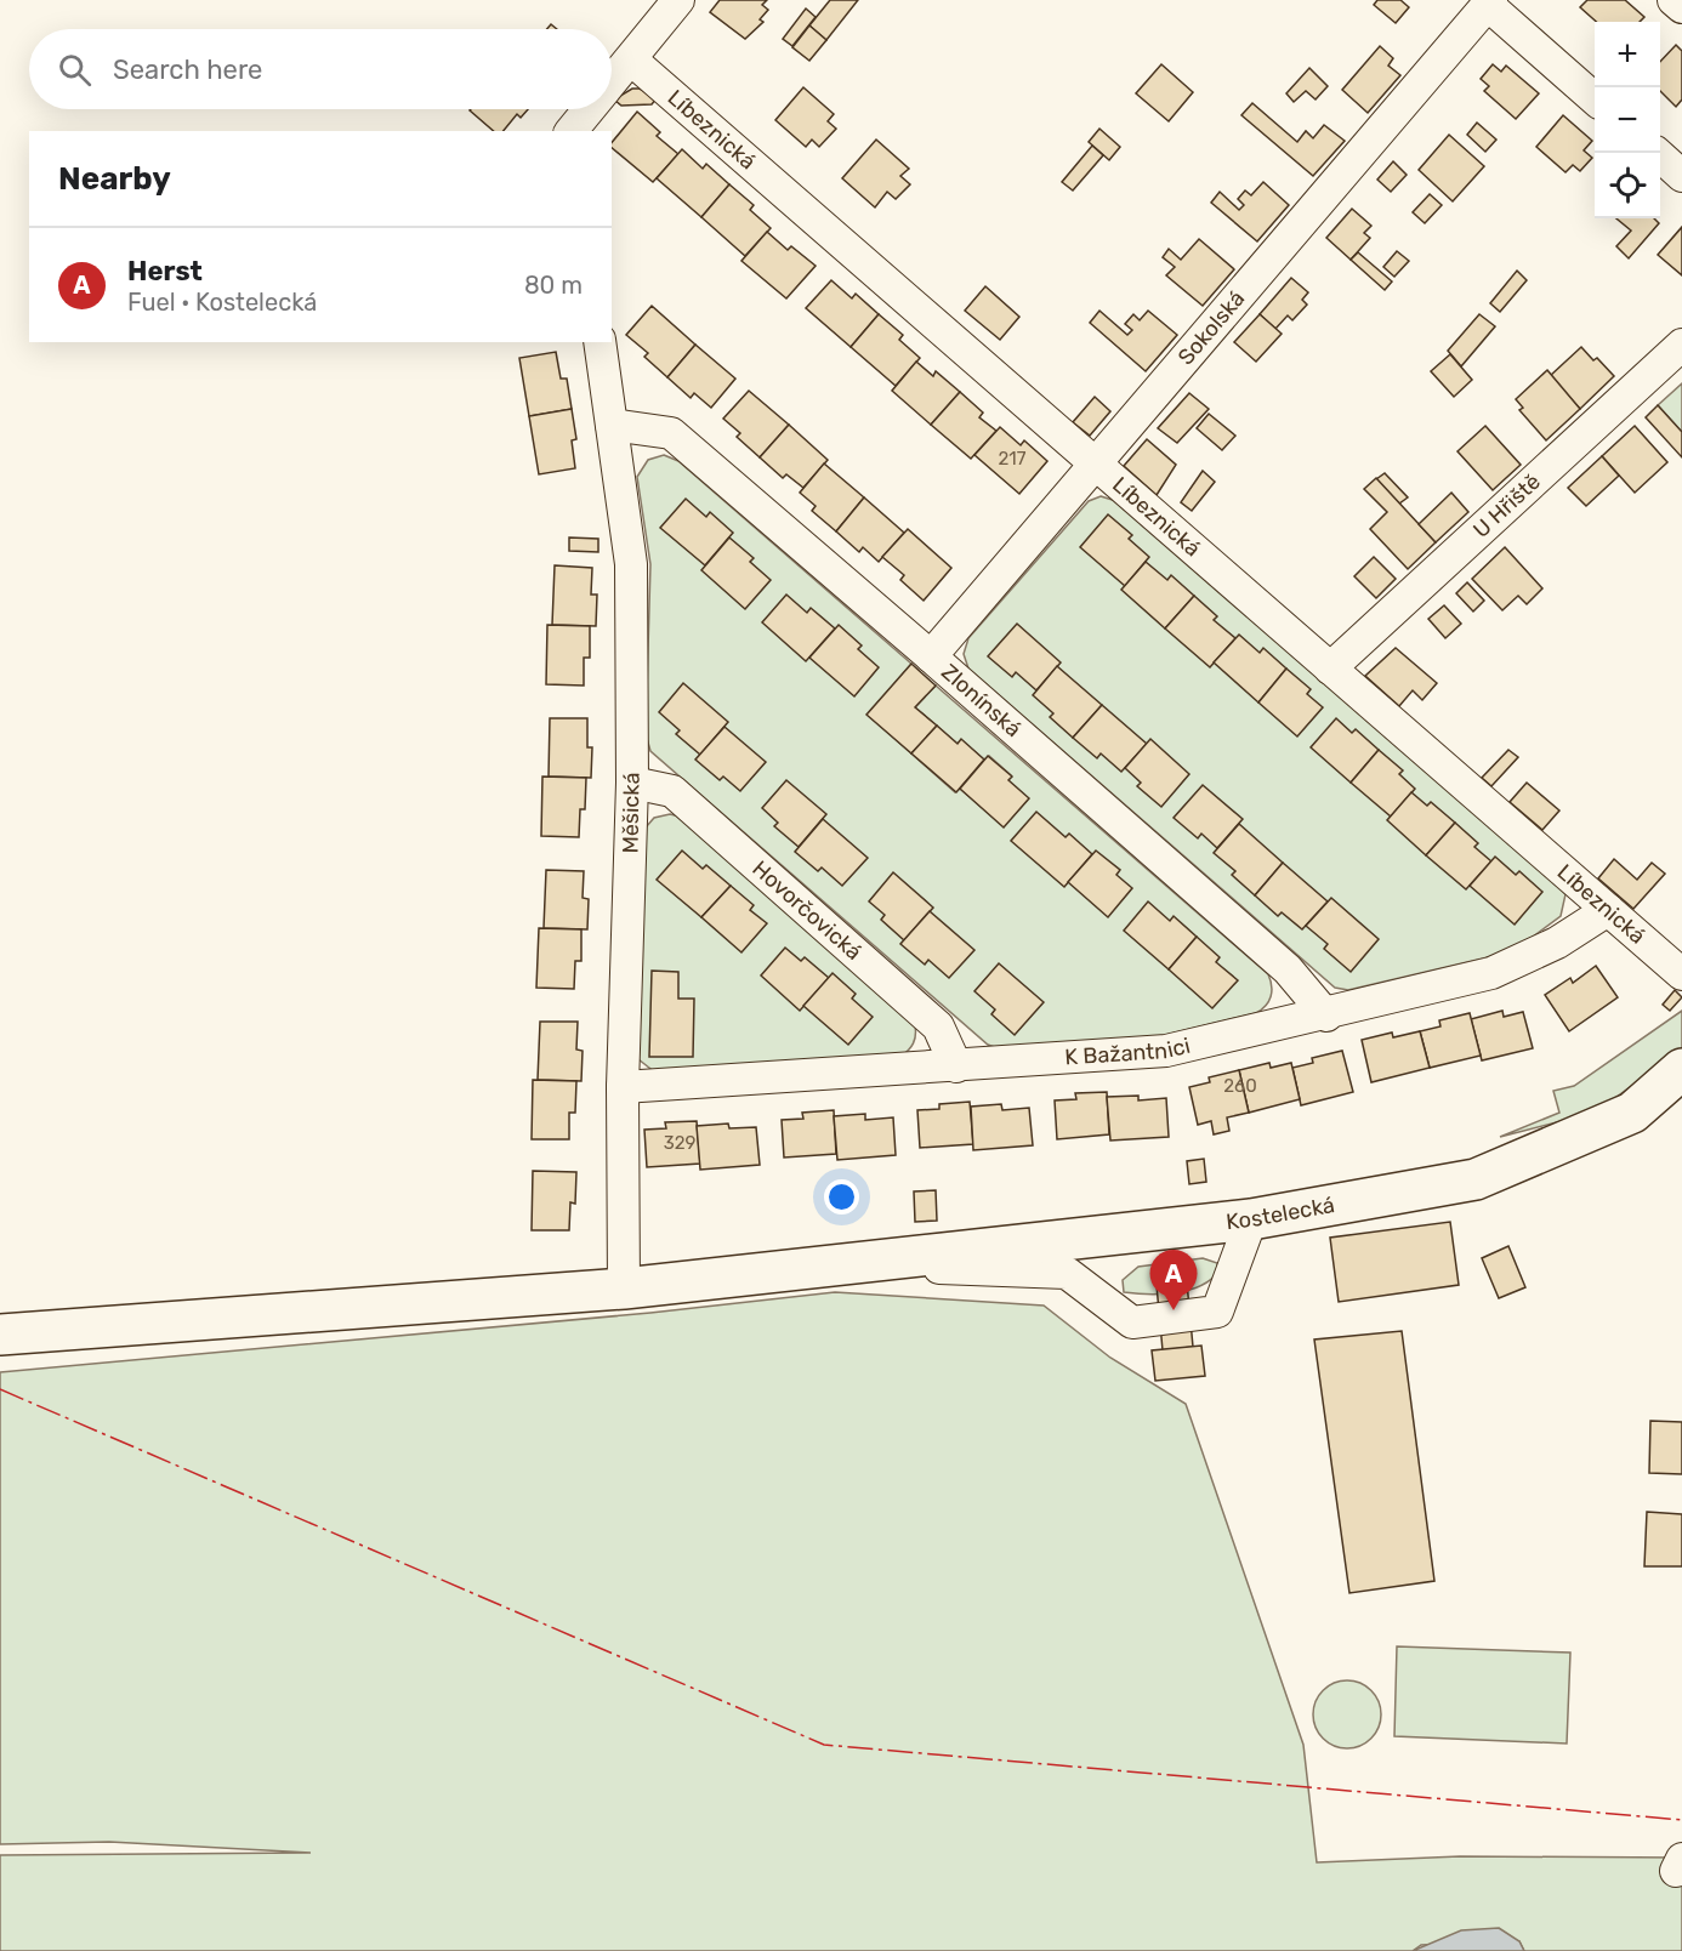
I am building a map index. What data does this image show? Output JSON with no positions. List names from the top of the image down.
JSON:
{
  "streets": {
    "main road": ["Kostelecká"],
    "street": [
      "Líbeznická",
      "Sokolská",
      "U Hřiště",
      "Zlonínská",
      "Měšická",
      "Hovorčovická",
      "K Bažantnici"
    ]
  },
  "crossings": [
    ["Líbeznická", "Sokolská"],
    ["Líbeznická", "U Hřiště"],
    ["Líbeznická", "K Bažantnici"],
    ["Sokolská", "Zlonínská"],
    ["Zlonínská", "Měšická"],
    ["Zlonínská", "K Bažantnici"],
    ["Měšická", "Hovorčovická"],
    ["Měšická", "K Bažantnici"],
    ["Měšická", "Kostelecká"],
    ["Hovorčovická", "K Bažantnici"]
  ],
  "house_numbers": ["217", "260", "329"],
  "page": {
    "map_buttons": ["+", "−"],
    "search": "Search here",
    "heading": "Nearby",
    "list": [
      {
        "mark": "A",
        "name": "Herst",
        "note": "Fuel · Kostelecká",
        "value": "80 m"
      }
    ],
    "pins": "A"
  }
}
